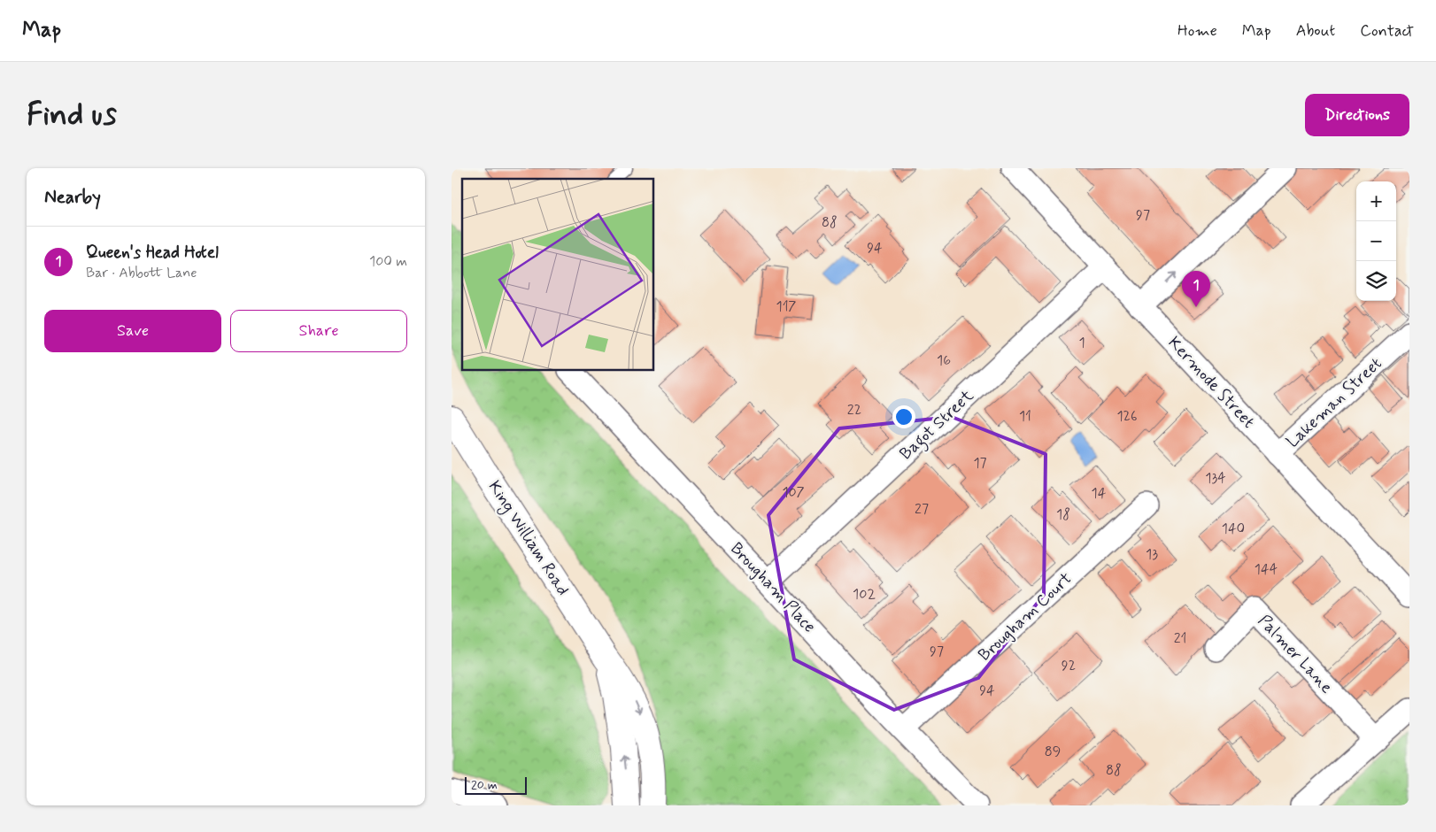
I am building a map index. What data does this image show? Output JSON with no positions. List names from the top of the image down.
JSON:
{
  "streets": {
    "main road": ["King William Road"],
    "street": [
      "Kermode Street",
      "Lakeman Street",
      "Bagot Street",
      "Brougham Place",
      "Brougham Court",
      "Palmer Lane"
    ]
  },
  "crossings": [
    ["Kermode Street", "Lakeman Street"],
    ["Kermode Street", "Bagot Street"],
    ["Bagot Street", "Brougham Place"],
    ["Brougham Place", "Brougham Court"]
  ],
  "house_numbers": [
    "97",
    "88",
    "94",
    "117",
    "1",
    "16",
    "22",
    "11",
    "126",
    "17",
    "134",
    "107",
    "14",
    "27",
    "18",
    "140",
    "13",
    "144",
    "102",
    "21",
    "97",
    "92",
    "94",
    "89",
    "88"
  ],
  "scale_bar": "20 m",
  "page": {
    "header": "Map",
    "nav": [
      "Home",
      "Map",
      "About",
      "Contact"
    ],
    "buttons": [
      "Directions",
      ["Save", "Share"]
    ],
    "title": "Find us",
    "heading": "Nearby",
    "map_buttons": ["+", "−"],
    "list": [
      {
        "mark": "1",
        "name": "Queen's Head Hotel",
        "note": "Bar · Abbott Lane",
        "value": "100 m"
      }
    ],
    "pins": "1",
    "scale": "20 m"
  }
}
